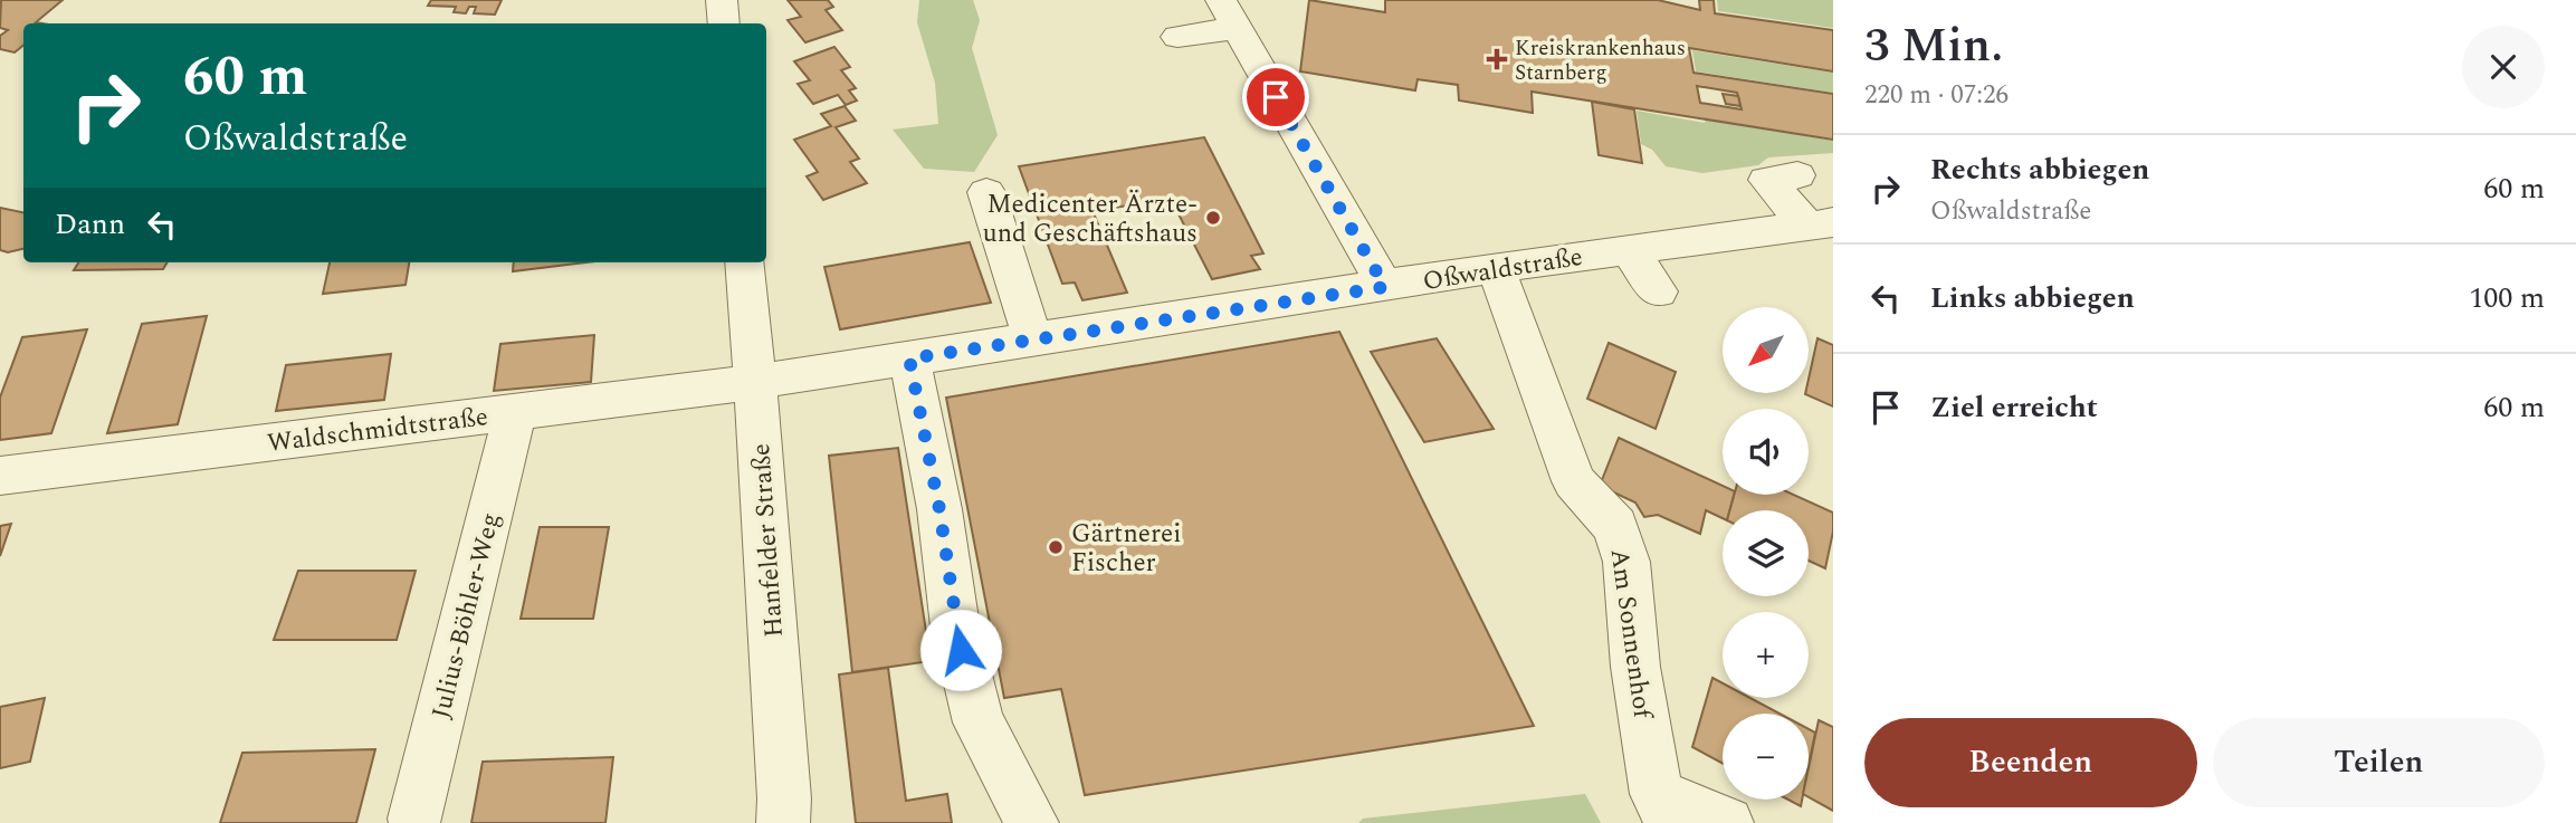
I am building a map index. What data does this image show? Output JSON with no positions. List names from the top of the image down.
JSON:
{
  "streets": {
    "street": [
      "Oßwaldstraße",
      "Waldschmidtstraße",
      "Hanfelder Straße",
      "Julius-Böhler-Weg",
      "Am Sonnenhof"
    ]
  },
  "crossings": [
    ["Oßwaldstraße", "Waldschmidtstraße"],
    ["Oßwaldstraße", "Hanfelder Straße"],
    ["Oßwaldstraße", "Am Sonnenhof"],
    ["Waldschmidtstraße", "Hanfelder Straße"],
    ["Waldschmidtstraße", "Julius-Böhler-Weg"]
  ],
  "places": {
    "health": ["Kreiskrankenhaus Starnberg"],
    "other": ["Medicenter Ärzte- und Geschäftshaus", "Gärtnerei Fischer"]
  },
  "north": "bottom left",
  "page": {
    "heading": ["3 Min.", "220 m · 07:26"],
    "turn": ["60 m", "Oßwaldstraße"],
    "list": [
      {
        "name": "Rechts abbiegen",
        "note": "Oßwaldstraße",
        "value": "60 m"
      },
      {
        "name": "Links abbiegen",
        "value": "100 m"
      },
      {
        "name": "Ziel erreicht",
        "value": "60 m"
      }
    ],
    "then": "Dann",
    "map_buttons": ["+", "−"],
    "buttons": ["Beenden", "Teilen"]
  }
}
